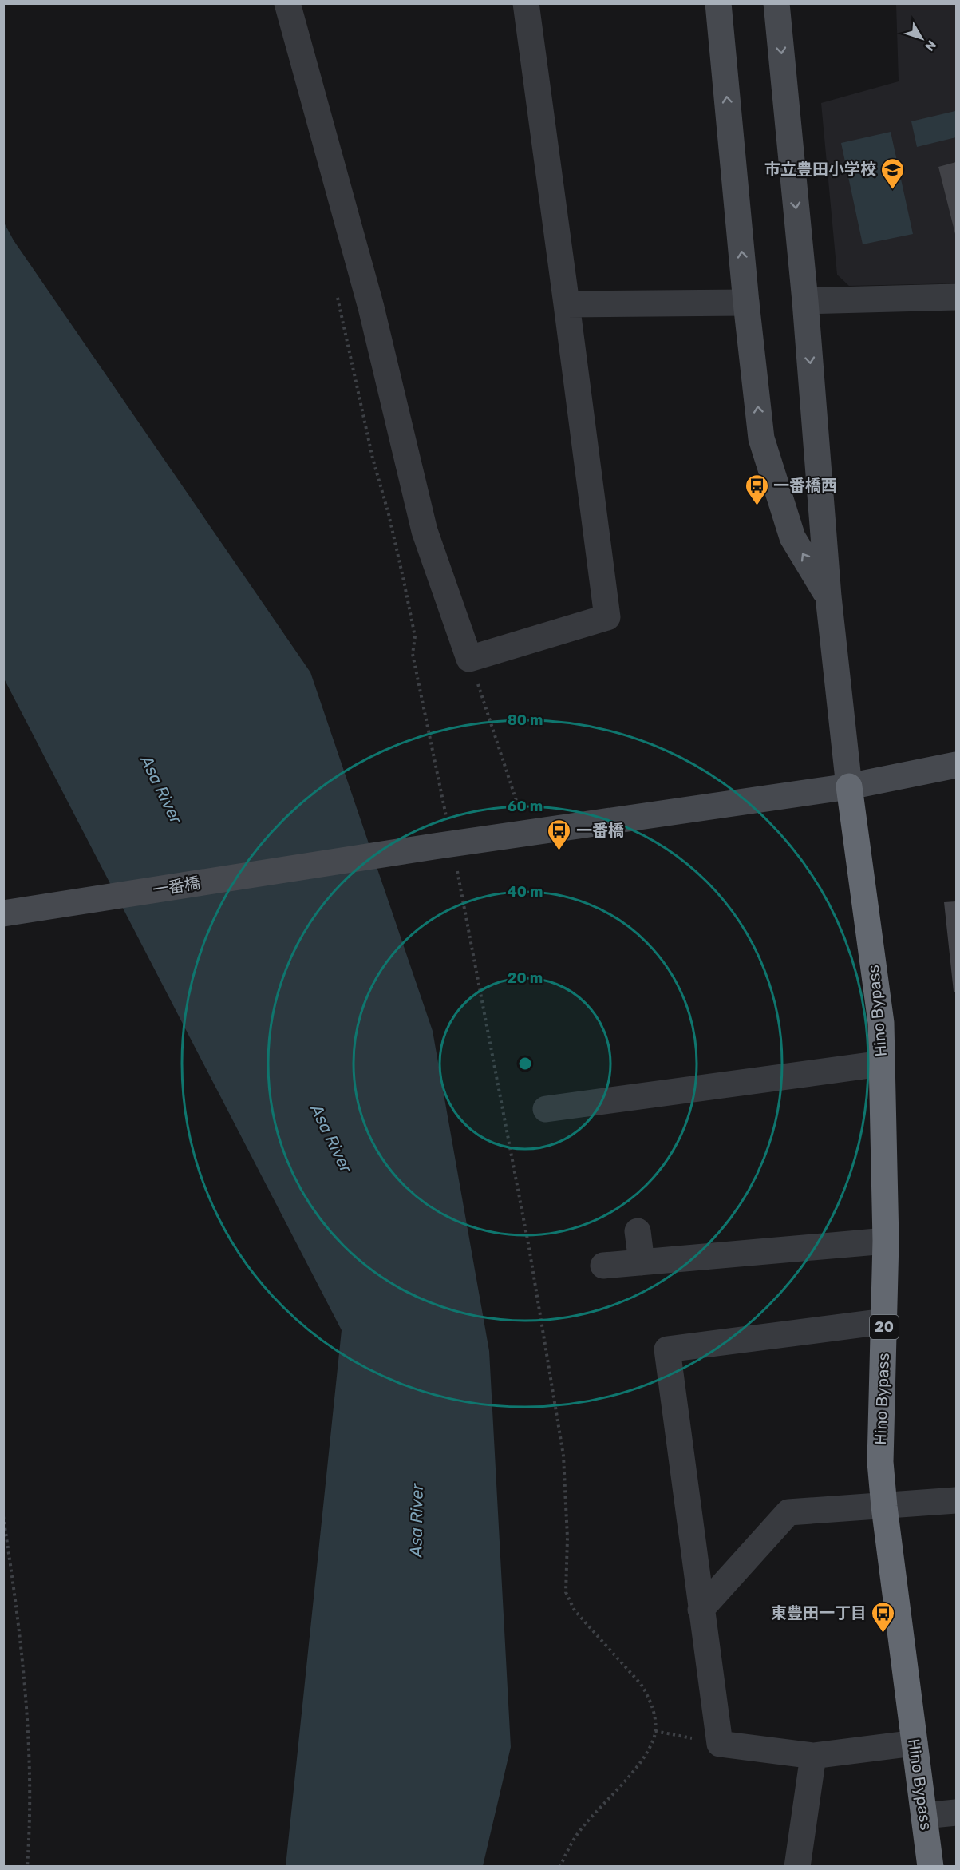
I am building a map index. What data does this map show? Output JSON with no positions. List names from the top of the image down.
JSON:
{
  "streets": {
    "highway": ["Hino Bypass", "20"],
    "street": ["一番橋"]
  },
  "crossings": [
    ["一番橋", "Hino Bypass"]
  ],
  "water": ["Asa River"],
  "places": {
    "school or university": ["市立豊田小学校"],
    "bus stop": ["一番橋西", "一番橋", "東豊田一丁目"]
  },
  "north": "bottom right",
  "rings": [
    "80 m",
    "60 m",
    "40 m",
    "20 m"
  ]
}
